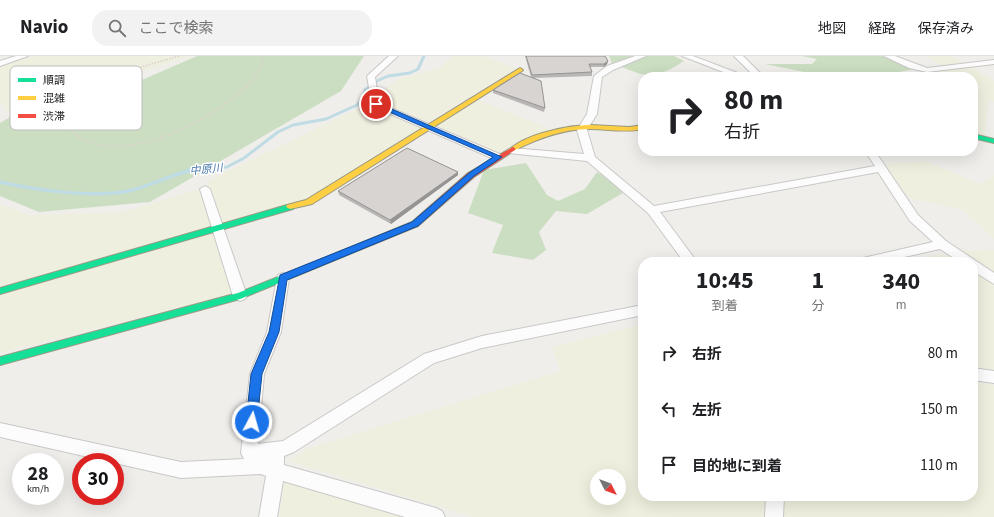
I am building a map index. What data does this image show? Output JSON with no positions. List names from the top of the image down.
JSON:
{
  "water": ["中原川"],
  "legend": ["順調", "混雑", "渋滞"],
  "north": "bottom right",
  "page": {
    "header": "Navio",
    "search": "ここで検索",
    "nav": ["地図", "経路", "保存済み"],
    "turn": ["80 m", "右折"],
    "eta": [
      "10:45",
      "到着",
      "1",
      "分",
      "340",
      "m"
    ],
    "list": [
      {
        "name": "右折",
        "value": "80 m"
      },
      {
        "name": "左折",
        "value": "150 m"
      },
      {
        "name": "目的地に到着",
        "value": "110 m"
      }
    ],
    "speed": "28 km/h",
    "limit": "30"
  }
}
